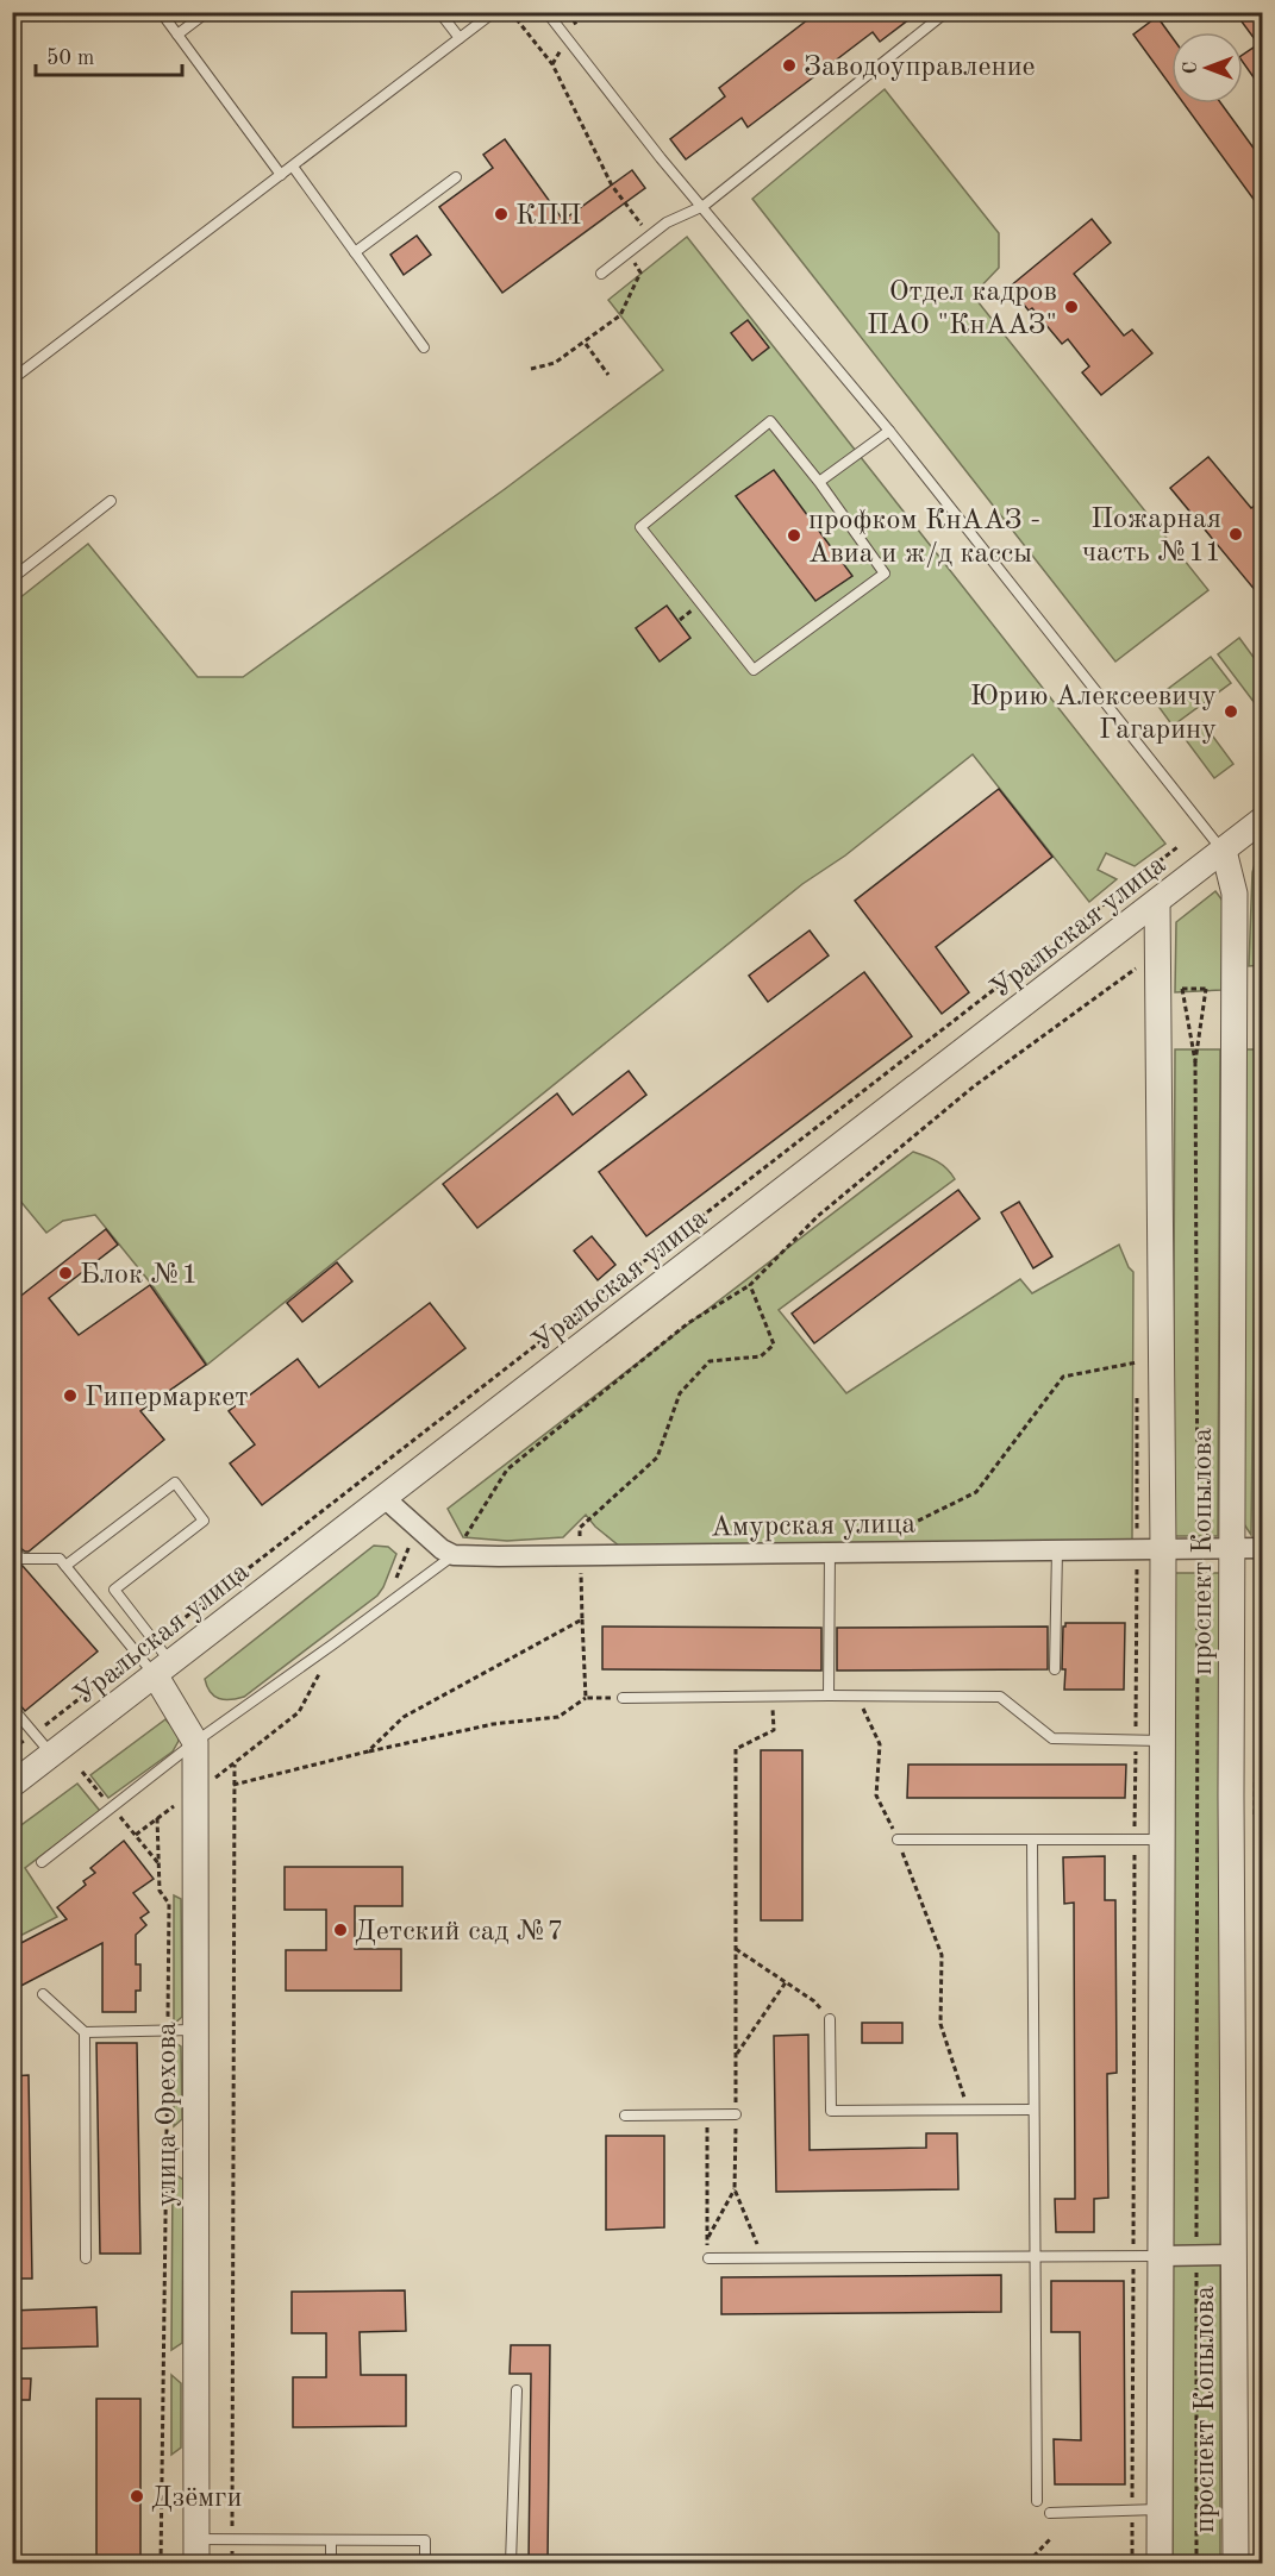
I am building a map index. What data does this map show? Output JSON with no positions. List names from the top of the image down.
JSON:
{
  "streets": {
    "street": [
      "Уральская улица",
      "Амурская улица",
      "проспект Копылова",
      "улица Орехова"
    ]
  },
  "crossings": [
    ["Уральская улица", "проспект Копылова"],
    ["Амурская улица", "проспект Копылова"]
  ],
  "places": [
    "Заводоуправление",
    "КПП",
    "Отдел кадров ПАО \"КнААЗ\"",
    "Пожарная часть №11",
    "профком КнААЗ - Авиа и ж/д кассы",
    "Юрию Алексеевичу Гагарину",
    "Блок №1",
    "Гипермаркет",
    "Детский сад №7",
    "Дзёмги"
  ],
  "scale_bar": "50 m",
  "north": "left"
}
